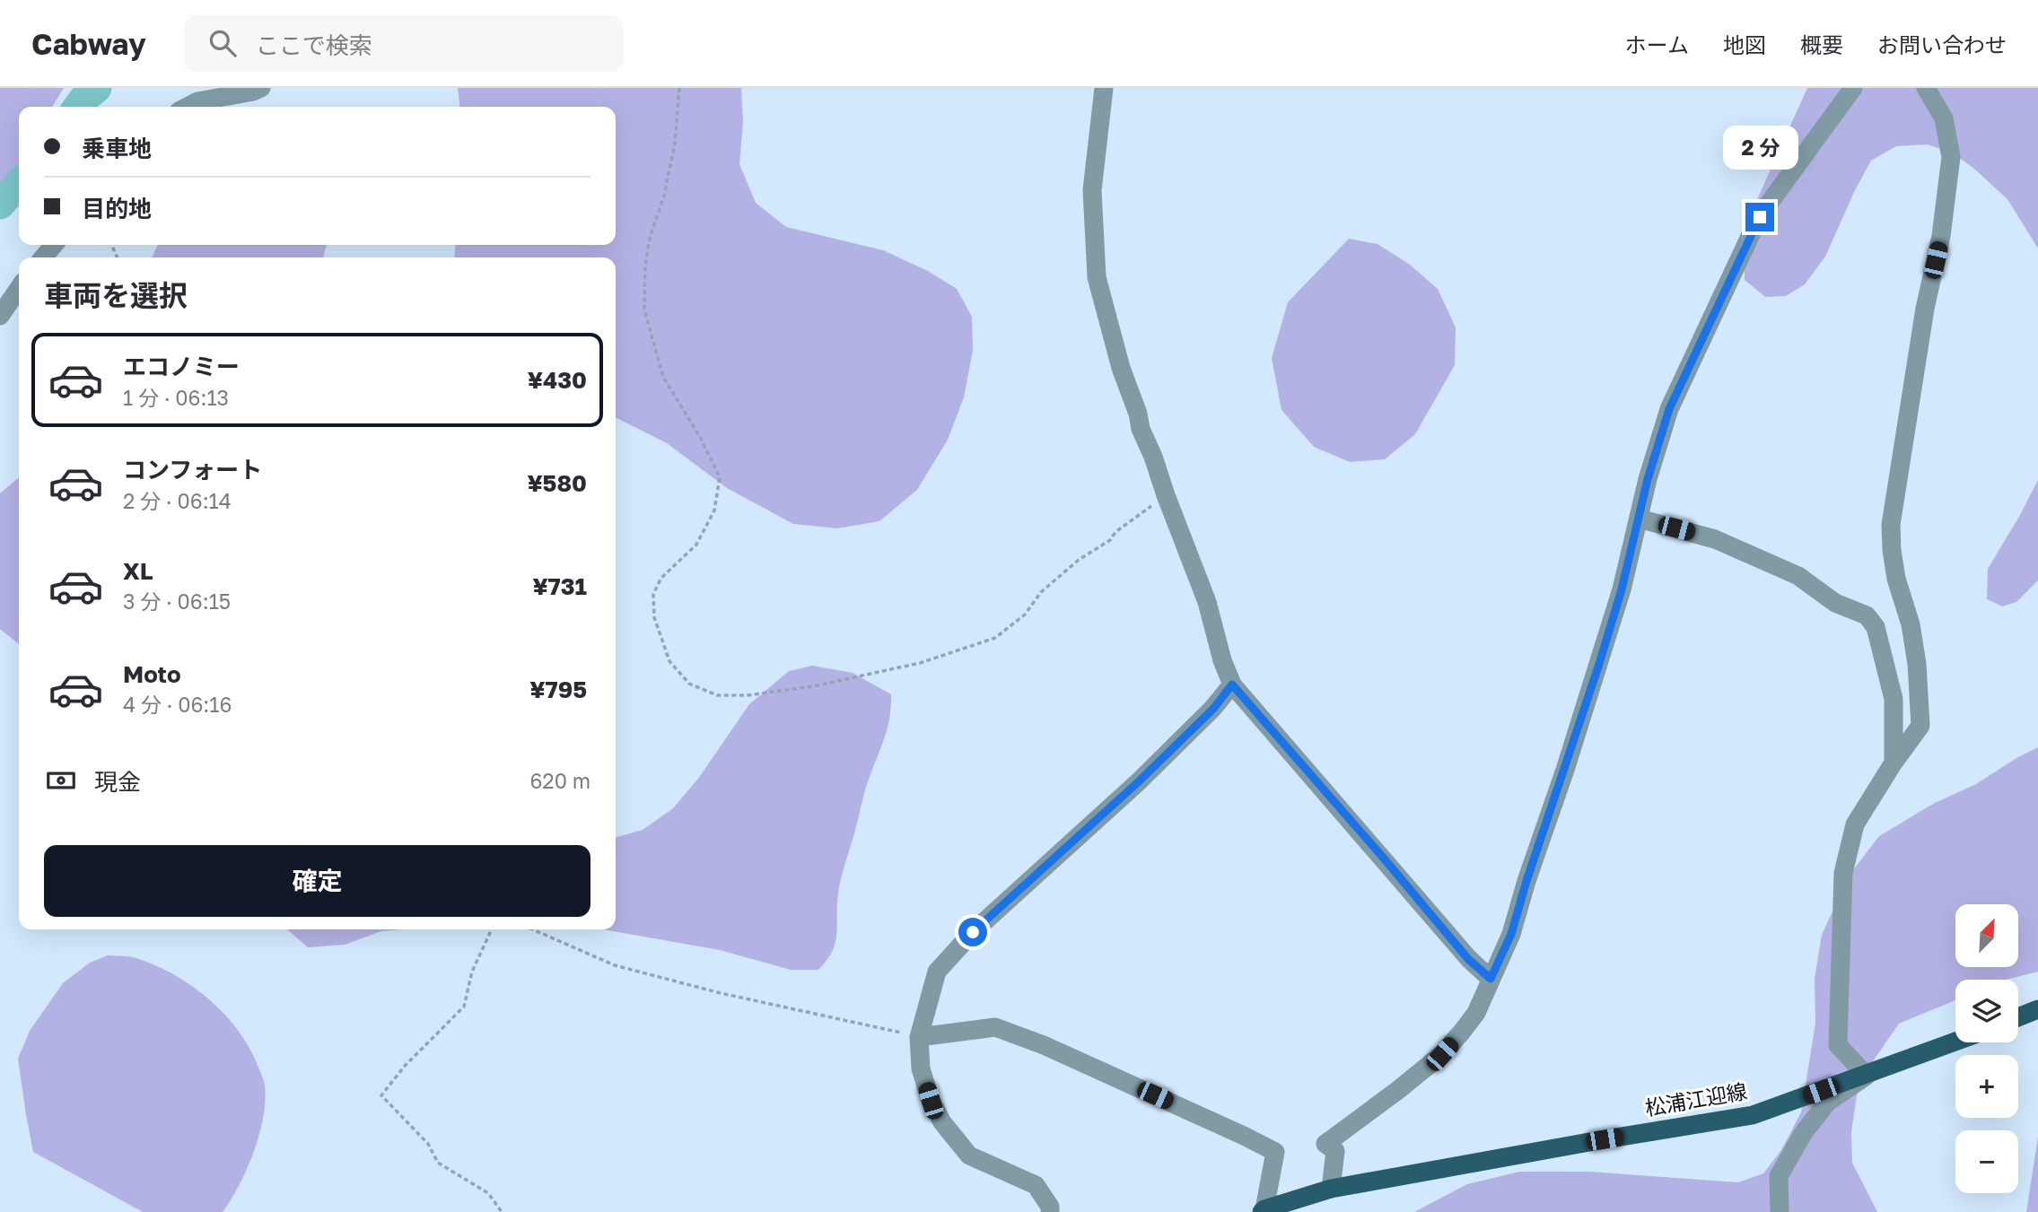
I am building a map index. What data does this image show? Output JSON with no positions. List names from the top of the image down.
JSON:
{
  "streets": {
    "main road": ["松浦江迎線"]
  },
  "north": "top right",
  "page": {
    "header": "Cabway",
    "search": "ここで検索",
    "nav": [
      "ホーム",
      "地図",
      "概要",
      "お問い合わせ"
    ],
    "banner": ["乗車地", "目的地"],
    "bubble": "2 分",
    "heading": "車両を選択",
    "list": [
      {
        "name": "エコノミー",
        "note": "1 分 · 06:13",
        "value": "¥430"
      },
      {
        "name": "コンフォート",
        "note": "2 分 · 06:14",
        "value": "¥580"
      },
      {
        "name": "XL",
        "note": "3 分 · 06:15",
        "value": "¥731"
      },
      {
        "name": "Moto",
        "note": "4 分 · 06:16",
        "value": "¥795"
      }
    ],
    "pay": ["現金", "620 m"],
    "buttons": "確定",
    "map_buttons": ["+", "−"]
  }
}
